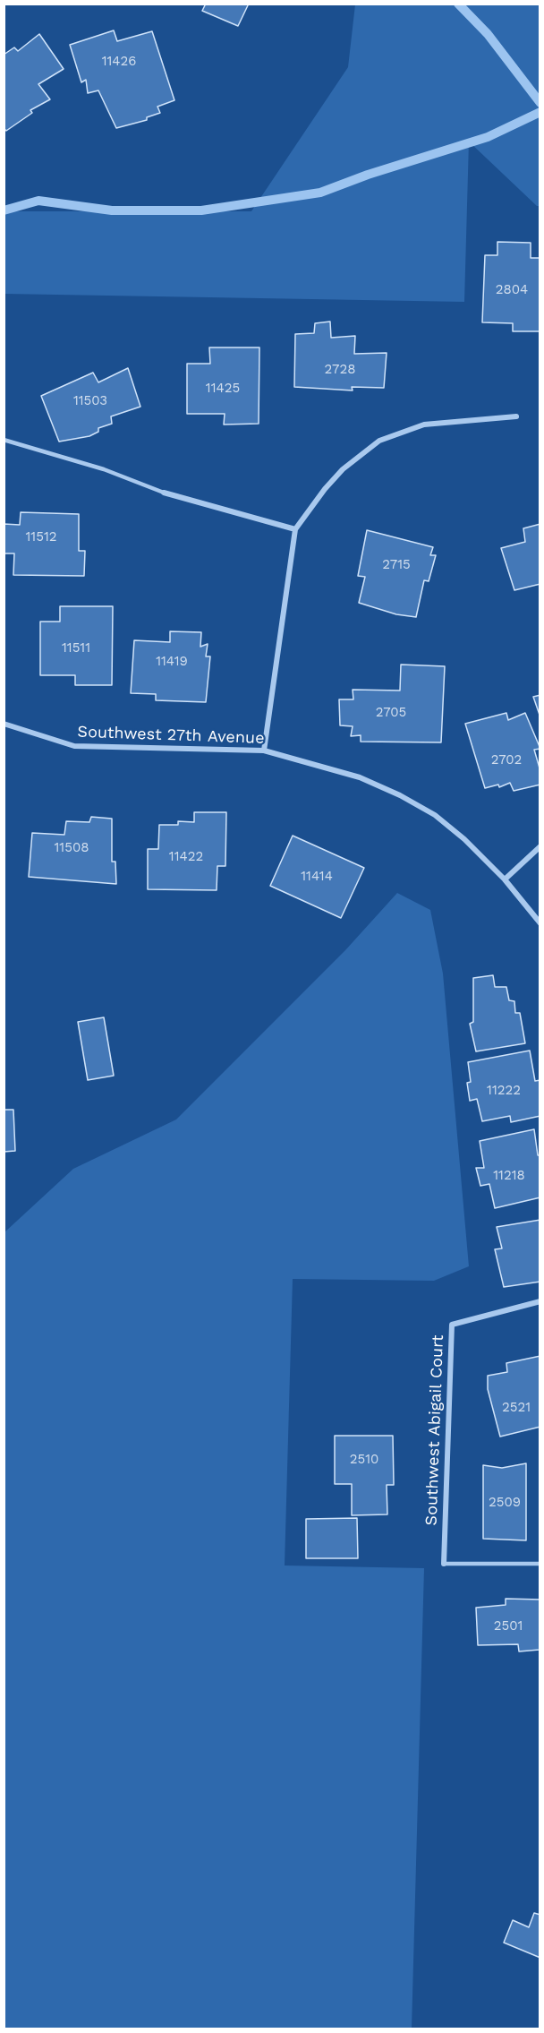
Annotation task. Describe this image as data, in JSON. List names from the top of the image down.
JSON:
{
  "streets": {
    "street": ["Southwest 27th Avenue", "Southwest Abigail Court"]
  },
  "house_numbers": [
    "11426",
    "2804",
    "2728",
    "11425",
    "11503",
    "11512",
    "2715",
    "11511",
    "11419",
    "2705",
    "2702",
    "11508",
    "11422",
    "11414",
    "11222",
    "11218",
    "2521",
    "2510",
    "2509",
    "2501"
  ]
}
